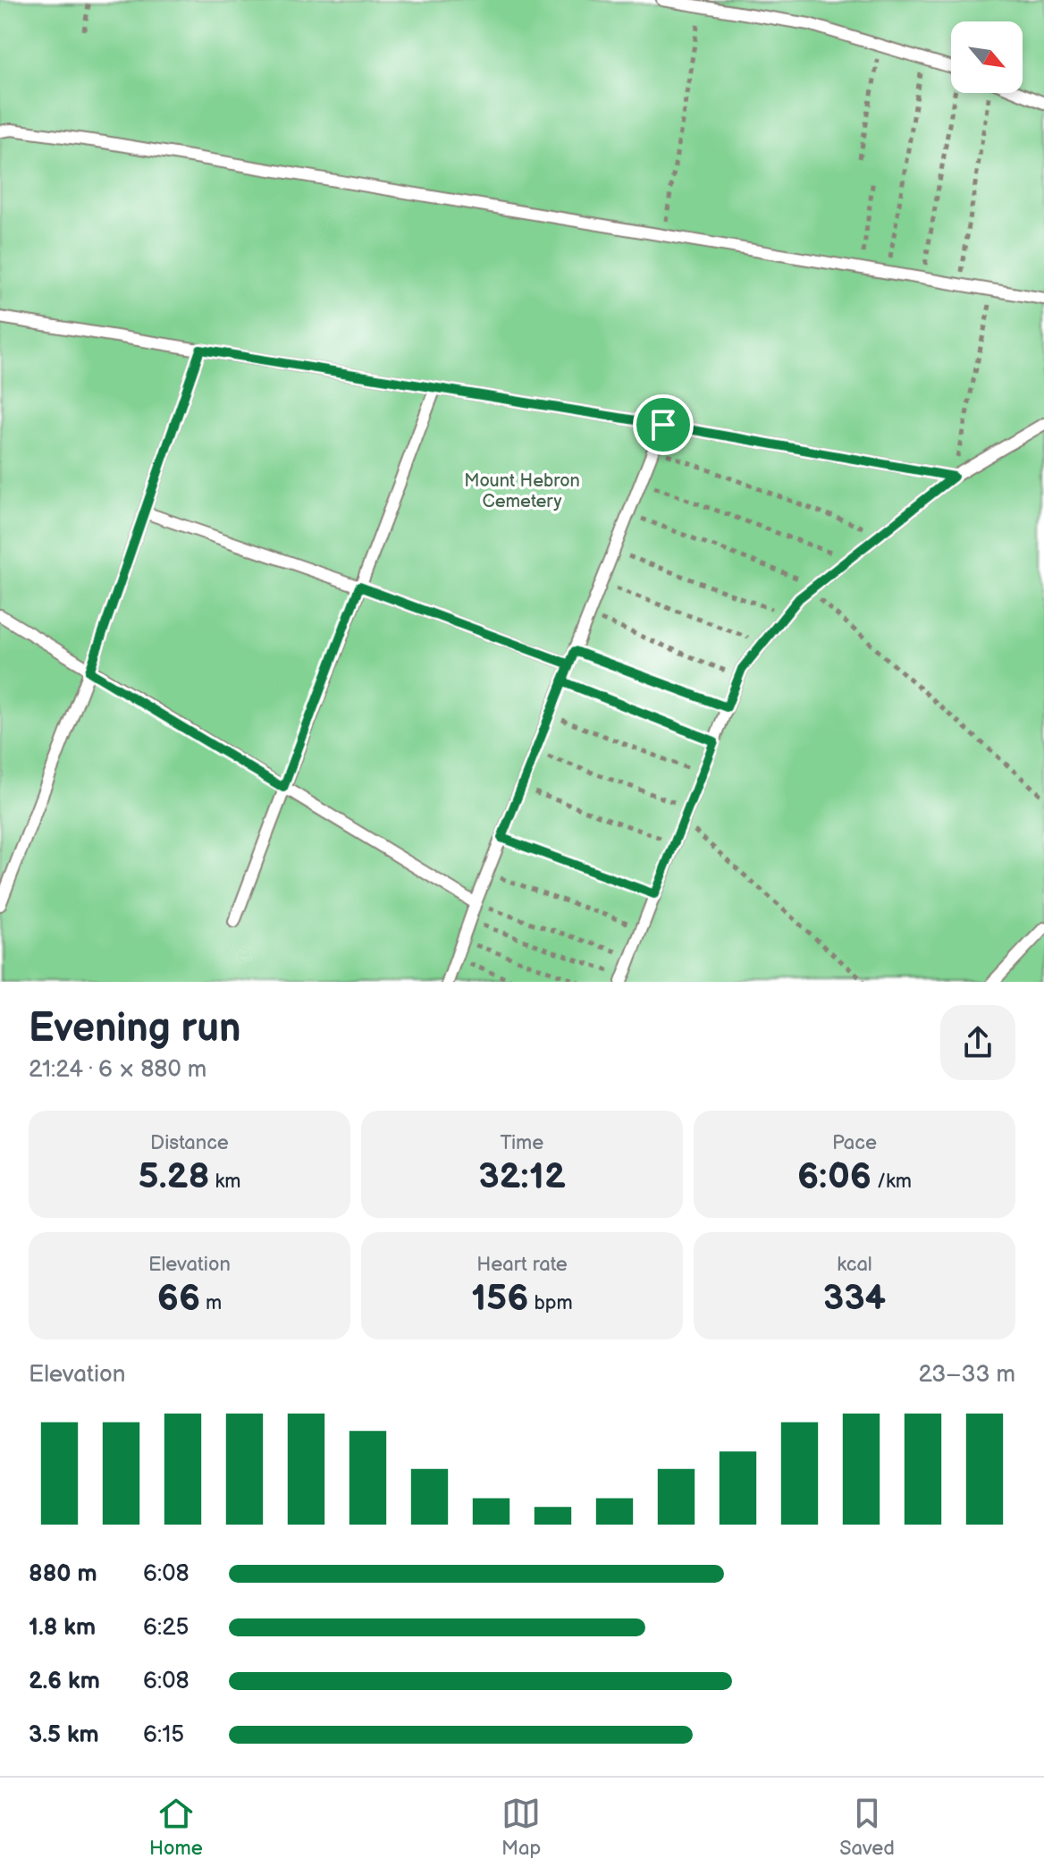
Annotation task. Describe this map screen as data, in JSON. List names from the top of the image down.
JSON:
{
  "parks": ["Mount Hebron Cemetery"],
  "north": "bottom right",
  "page": {
    "heading": ["Evening run", "21:24 · 6 × 880 m"],
    "stats": [
      ["Distance", "5.28 km"],
      ["Time", "32:12"],
      ["Pace", "6:06 /km"],
      ["Elevation", "66 m"],
      ["Heart rate", "156 bpm"],
      ["kcal", "334"]
    ],
    "chart": ["Elevation", "23–33 m"],
    "list": [
      {
        "name": "880 m",
        "note": "6:08"
      },
      {
        "name": "1.8 km",
        "note": "6:25"
      },
      {
        "name": "2.6 km",
        "note": "6:08"
      },
      {
        "name": "3.5 km",
        "note": "6:15"
      }
    ],
    "tabs": ["Home", "Map", "Saved"]
  }
}
